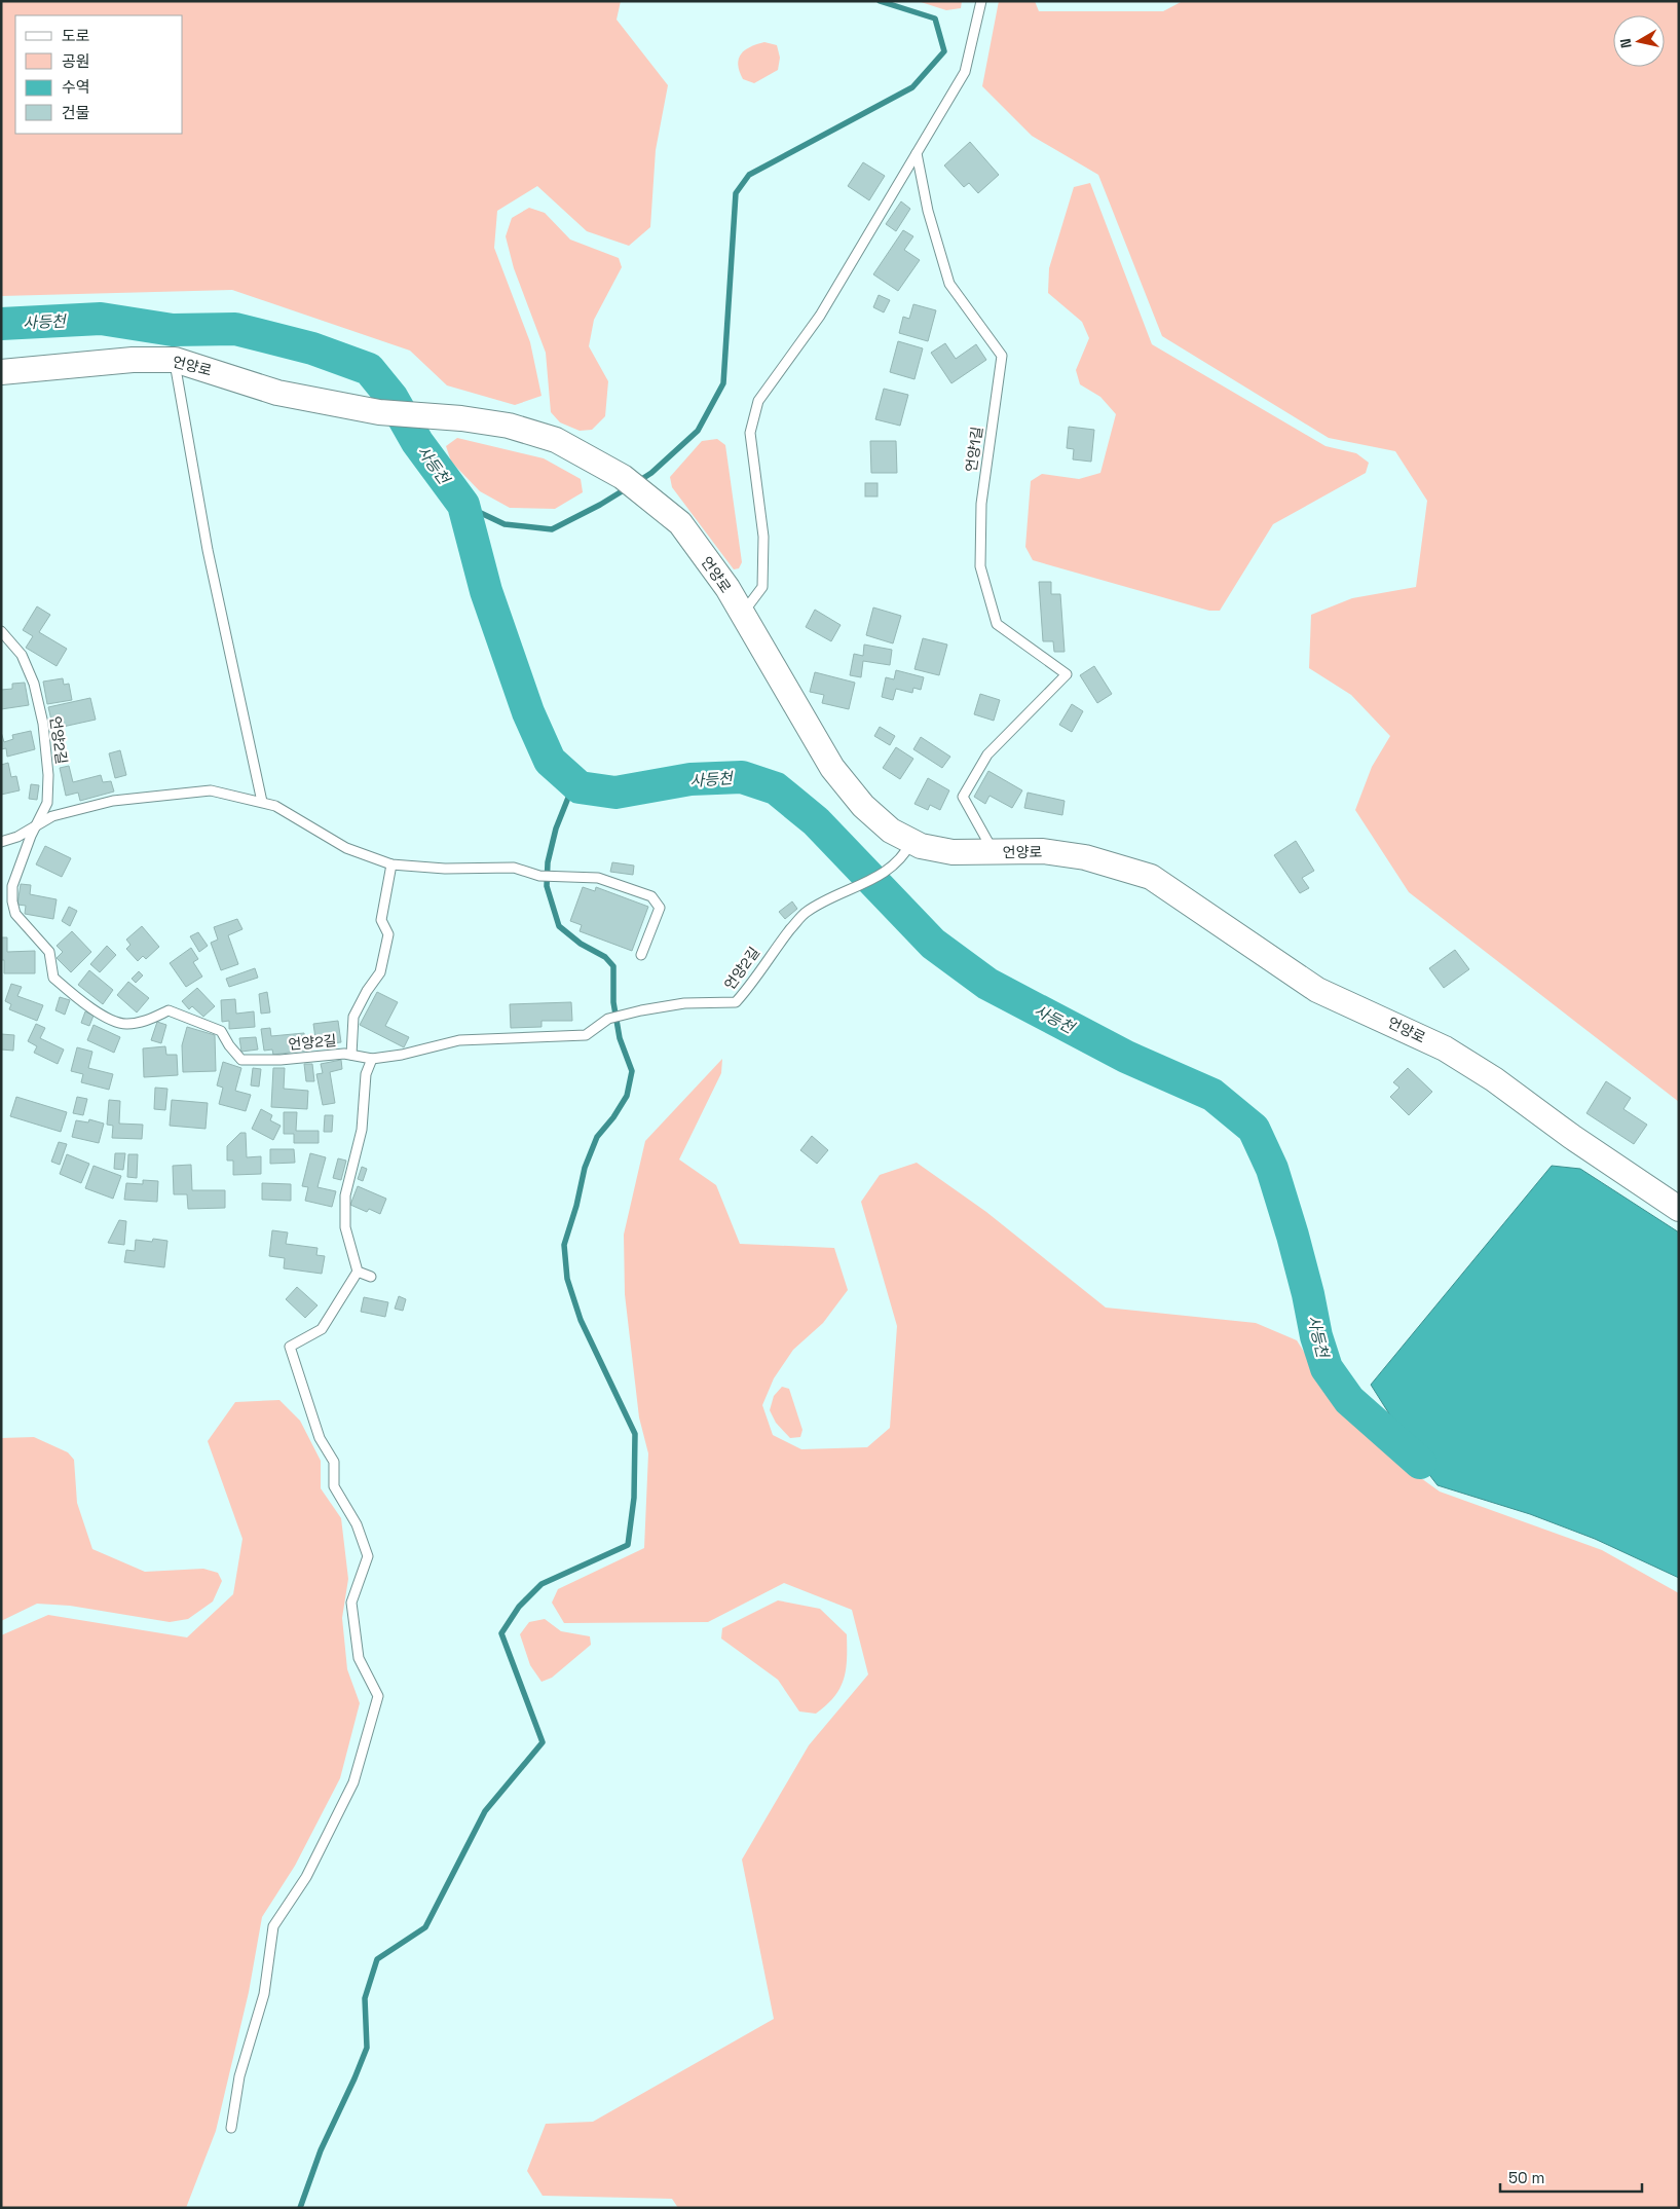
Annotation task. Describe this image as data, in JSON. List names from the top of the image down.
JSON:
{
  "streets": {
    "street": ["언양로"],
    "lane": ["언양1길", "언양2길"]
  },
  "crossings": [
    ["언양로", "언양1길"],
    ["언양로", "언양2길"]
  ],
  "water": ["사등천"],
  "legend": [
    "도로",
    "공원",
    "수역",
    "건물"
  ],
  "scale_bar": "50 m",
  "north": "left"
}
